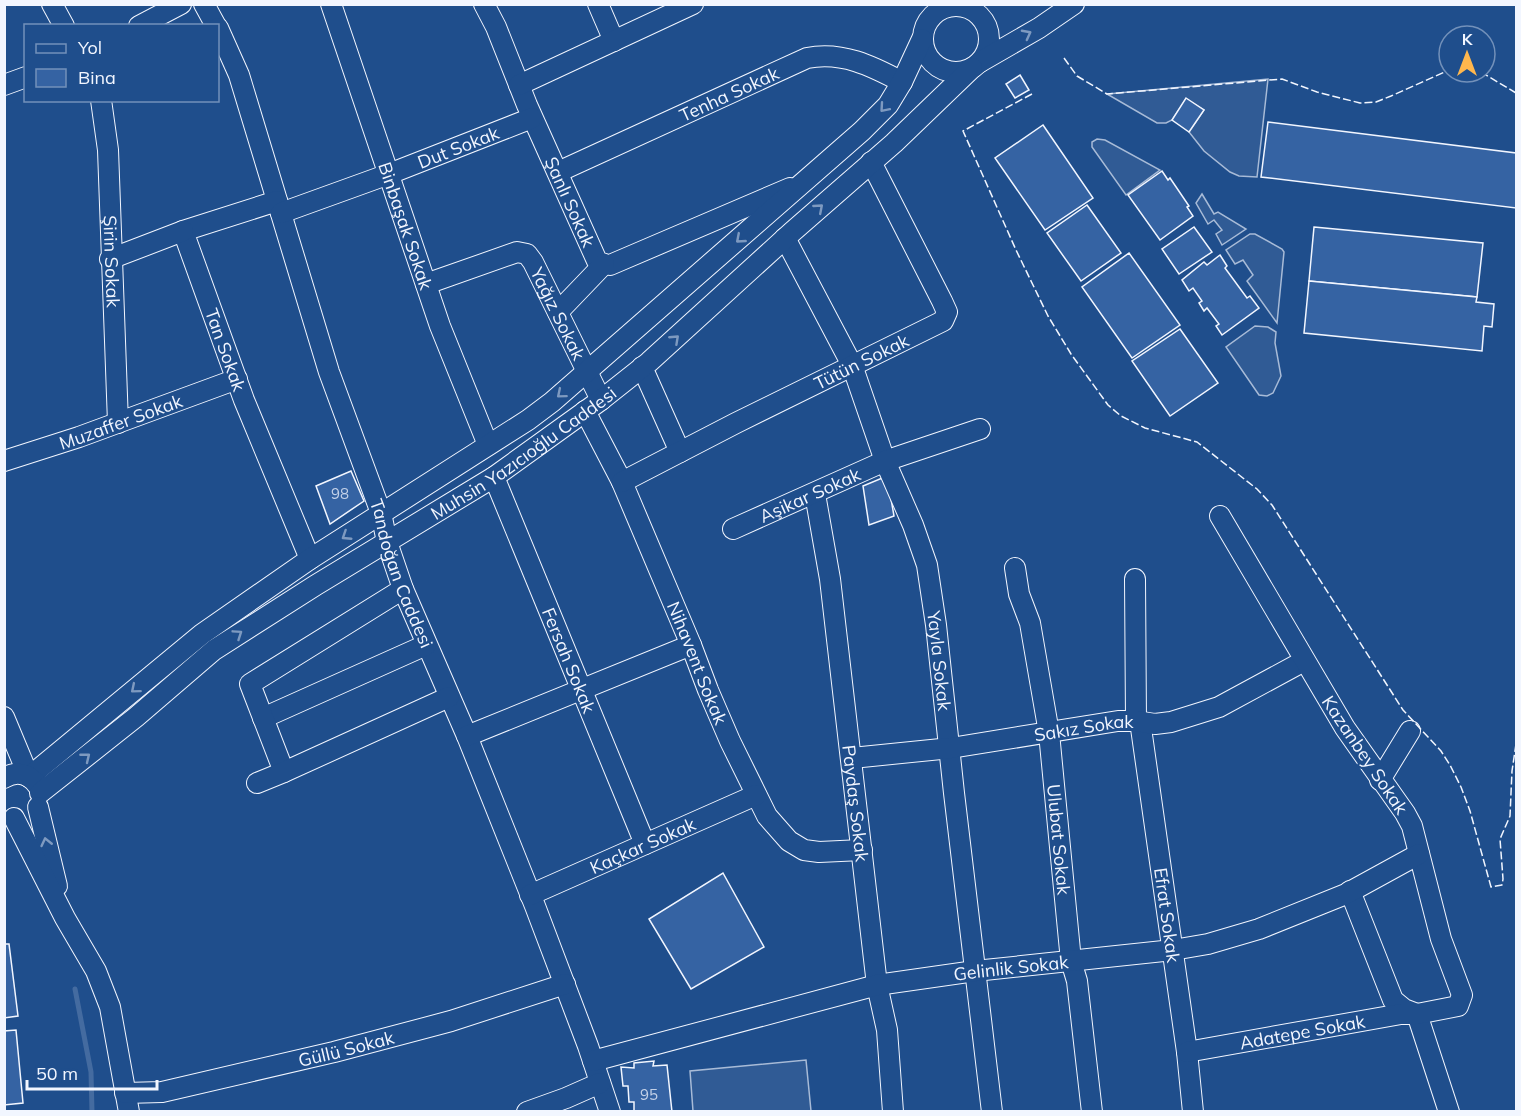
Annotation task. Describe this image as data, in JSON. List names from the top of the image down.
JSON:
{
  "streets": {
    "street": [
      "Tenha Sokak",
      "Dut Sokak",
      "Şanlı Sokak",
      "Binbaşak Sokak",
      "Şirin Sokak",
      "Yağız Sokak",
      "Tan Sokak",
      "Tütün Sokak",
      "Muzaffer Sokak",
      "Muhsin Yazıcıoğlu Caddesi",
      "Aşikar Sokak",
      "Tandoğan Caddesi",
      "Fersah Sokak",
      "Yayla Sokak",
      "Nihavent Sokak",
      "Sakız Sokak",
      "Kazanbey Sokak",
      "Paydaş Sokak",
      "Ulubat Sokak",
      "Kaçkar Sokak",
      "Efrat Sokak",
      "Gelinlik Sokak",
      "Adatepe Sokak",
      "Güllü Sokak"
    ]
  },
  "crossings": [
    ["Tenha Sokak", "Şanlı Sokak"],
    ["Tenha Sokak", "Muhsin Yazıcıoğlu Caddesi"],
    ["Dut Sokak", "Şanlı Sokak"],
    ["Dut Sokak", "Binbaşak Sokak"],
    ["Dut Sokak", "Tandoğan Caddesi"],
    ["Şanlı Sokak", "Muhsin Yazıcıoğlu Caddesi"],
    ["Binbaşak Sokak", "Yağız Sokak"],
    ["Binbaşak Sokak", "Muhsin Yazıcıoğlu Caddesi"],
    ["Şirin Sokak", "Muzaffer Sokak"],
    ["Yağız Sokak", "Muhsin Yazıcıoğlu Caddesi"],
    ["Yağız Sokak", "Nihavent Sokak"],
    ["Tan Sokak", "Muzaffer Sokak"],
    ["Tan Sokak", "Muhsin Yazıcıoğlu Caddesi"],
    ["Tütün Sokak", "Muhsin Yazıcıoğlu Caddesi"],
    ["Tütün Sokak", "Yayla Sokak"],
    ["Tütün Sokak", "Nihavent Sokak"],
    ["Muhsin Yazıcıoğlu Caddesi", "Tandoğan Caddesi"],
    ["Muhsin Yazıcıoğlu Caddesi", "Fersah Sokak"],
    ["Muhsin Yazıcıoğlu Caddesi", "Yayla Sokak"],
    ["Muhsin Yazıcıoğlu Caddesi", "Nihavent Sokak"],
    ["Aşikar Sokak", "Yayla Sokak"],
    ["Aşikar Sokak", "Paydaş Sokak"],
    ["Tandoğan Caddesi", "Kaçkar Sokak"],
    ["Tandoğan Caddesi", "Gelinlik Sokak"],
    ["Tandoğan Caddesi", "Güllü Sokak"],
    ["Fersah Sokak", "Kaçkar Sokak"],
    ["Yayla Sokak", "Sakız Sokak"],
    ["Yayla Sokak", "Gelinlik Sokak"],
    ["Nihavent Sokak", "Paydaş Sokak"],
    ["Nihavent Sokak", "Kaçkar Sokak"],
    ["Sakız Sokak", "Kazanbey Sokak"],
    ["Sakız Sokak", "Paydaş Sokak"],
    ["Sakız Sokak", "Ulubat Sokak"],
    ["Sakız Sokak", "Efrat Sokak"],
    ["Kazanbey Sokak", "Gelinlik Sokak"],
    ["Kazanbey Sokak", "Adatepe Sokak"],
    ["Paydaş Sokak", "Gelinlik Sokak"],
    ["Ulubat Sokak", "Gelinlik Sokak"],
    ["Efrat Sokak", "Gelinlik Sokak"],
    ["Efrat Sokak", "Adatepe Sokak"]
  ],
  "house_numbers": ["98", "95"],
  "legend": ["Yol", "Bina"],
  "scale_bar": "50 m",
  "north": "top"
}
